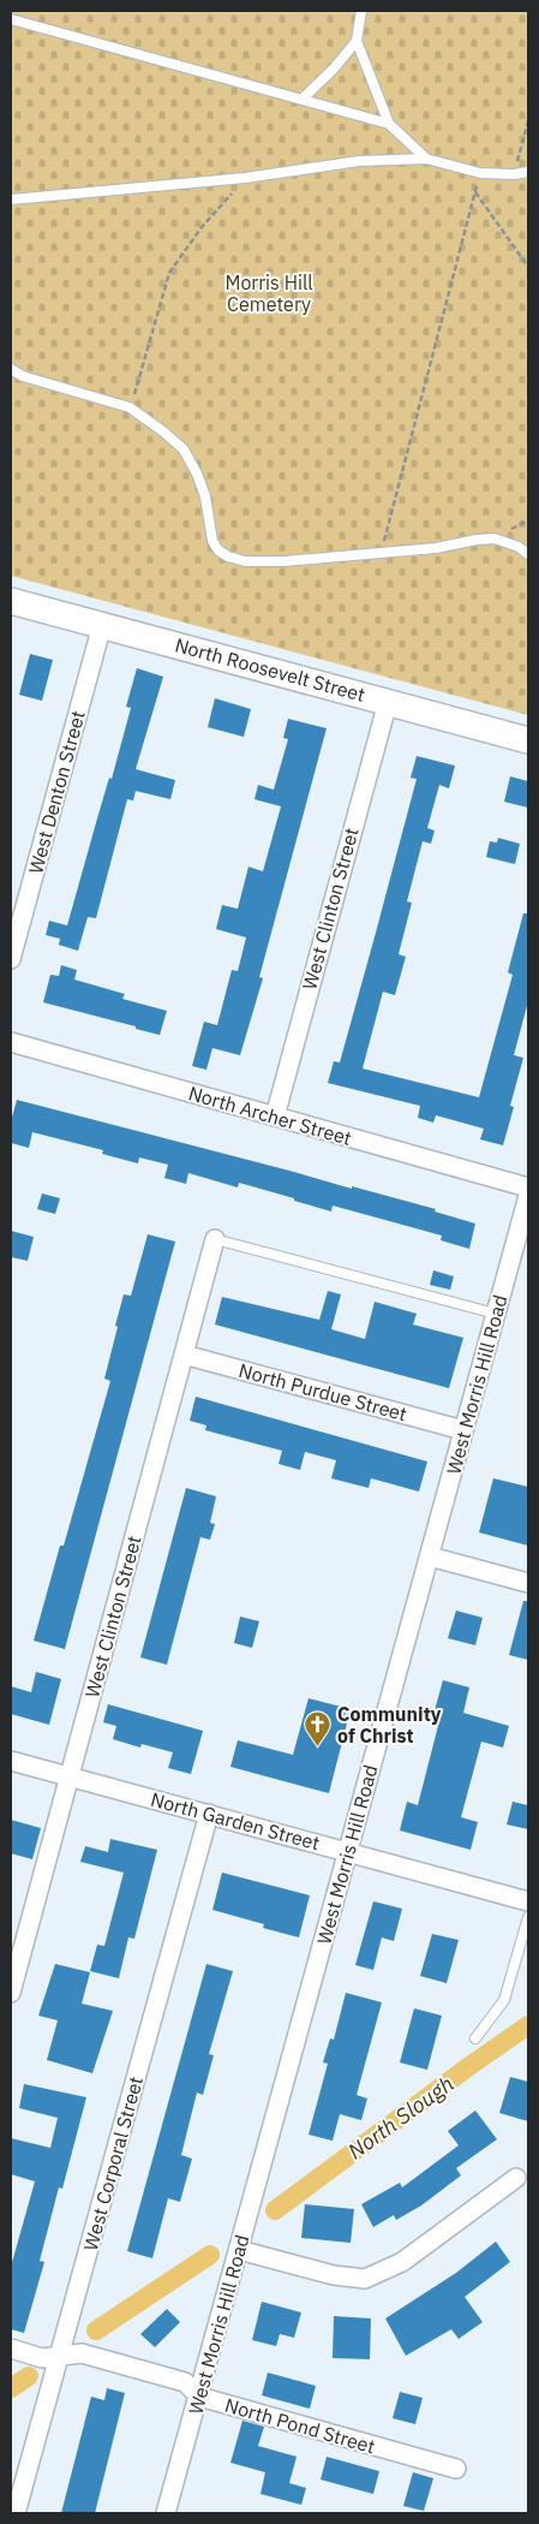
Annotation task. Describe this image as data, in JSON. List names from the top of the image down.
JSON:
{
  "streets": {
    "street": [
      "North Roosevelt Street",
      "West Denton Street",
      "West Clinton Street",
      "North Archer Street",
      "West Morris Hill Road",
      "North Purdue Street",
      "North Garden Street",
      "West Corporal Street",
      "North Pond Street"
    ]
  },
  "crossings": [
    ["North Roosevelt Street", "West Denton Street"],
    ["North Roosevelt Street", "West Clinton Street"],
    ["West Clinton Street", "North Archer Street"],
    ["West Clinton Street", "North Purdue Street"],
    ["West Clinton Street", "North Garden Street"],
    ["West Morris Hill Road", "North Purdue Street"],
    ["West Morris Hill Road", "North Garden Street"],
    ["West Morris Hill Road", "North Pond Street"],
    ["North Garden Street", "West Corporal Street"],
    ["West Corporal Street", "North Pond Street"]
  ],
  "water": ["North Slough"],
  "parks": ["Morris Hill Cemetery"],
  "places": {
    "church": ["Community of Christ"]
  }
}
